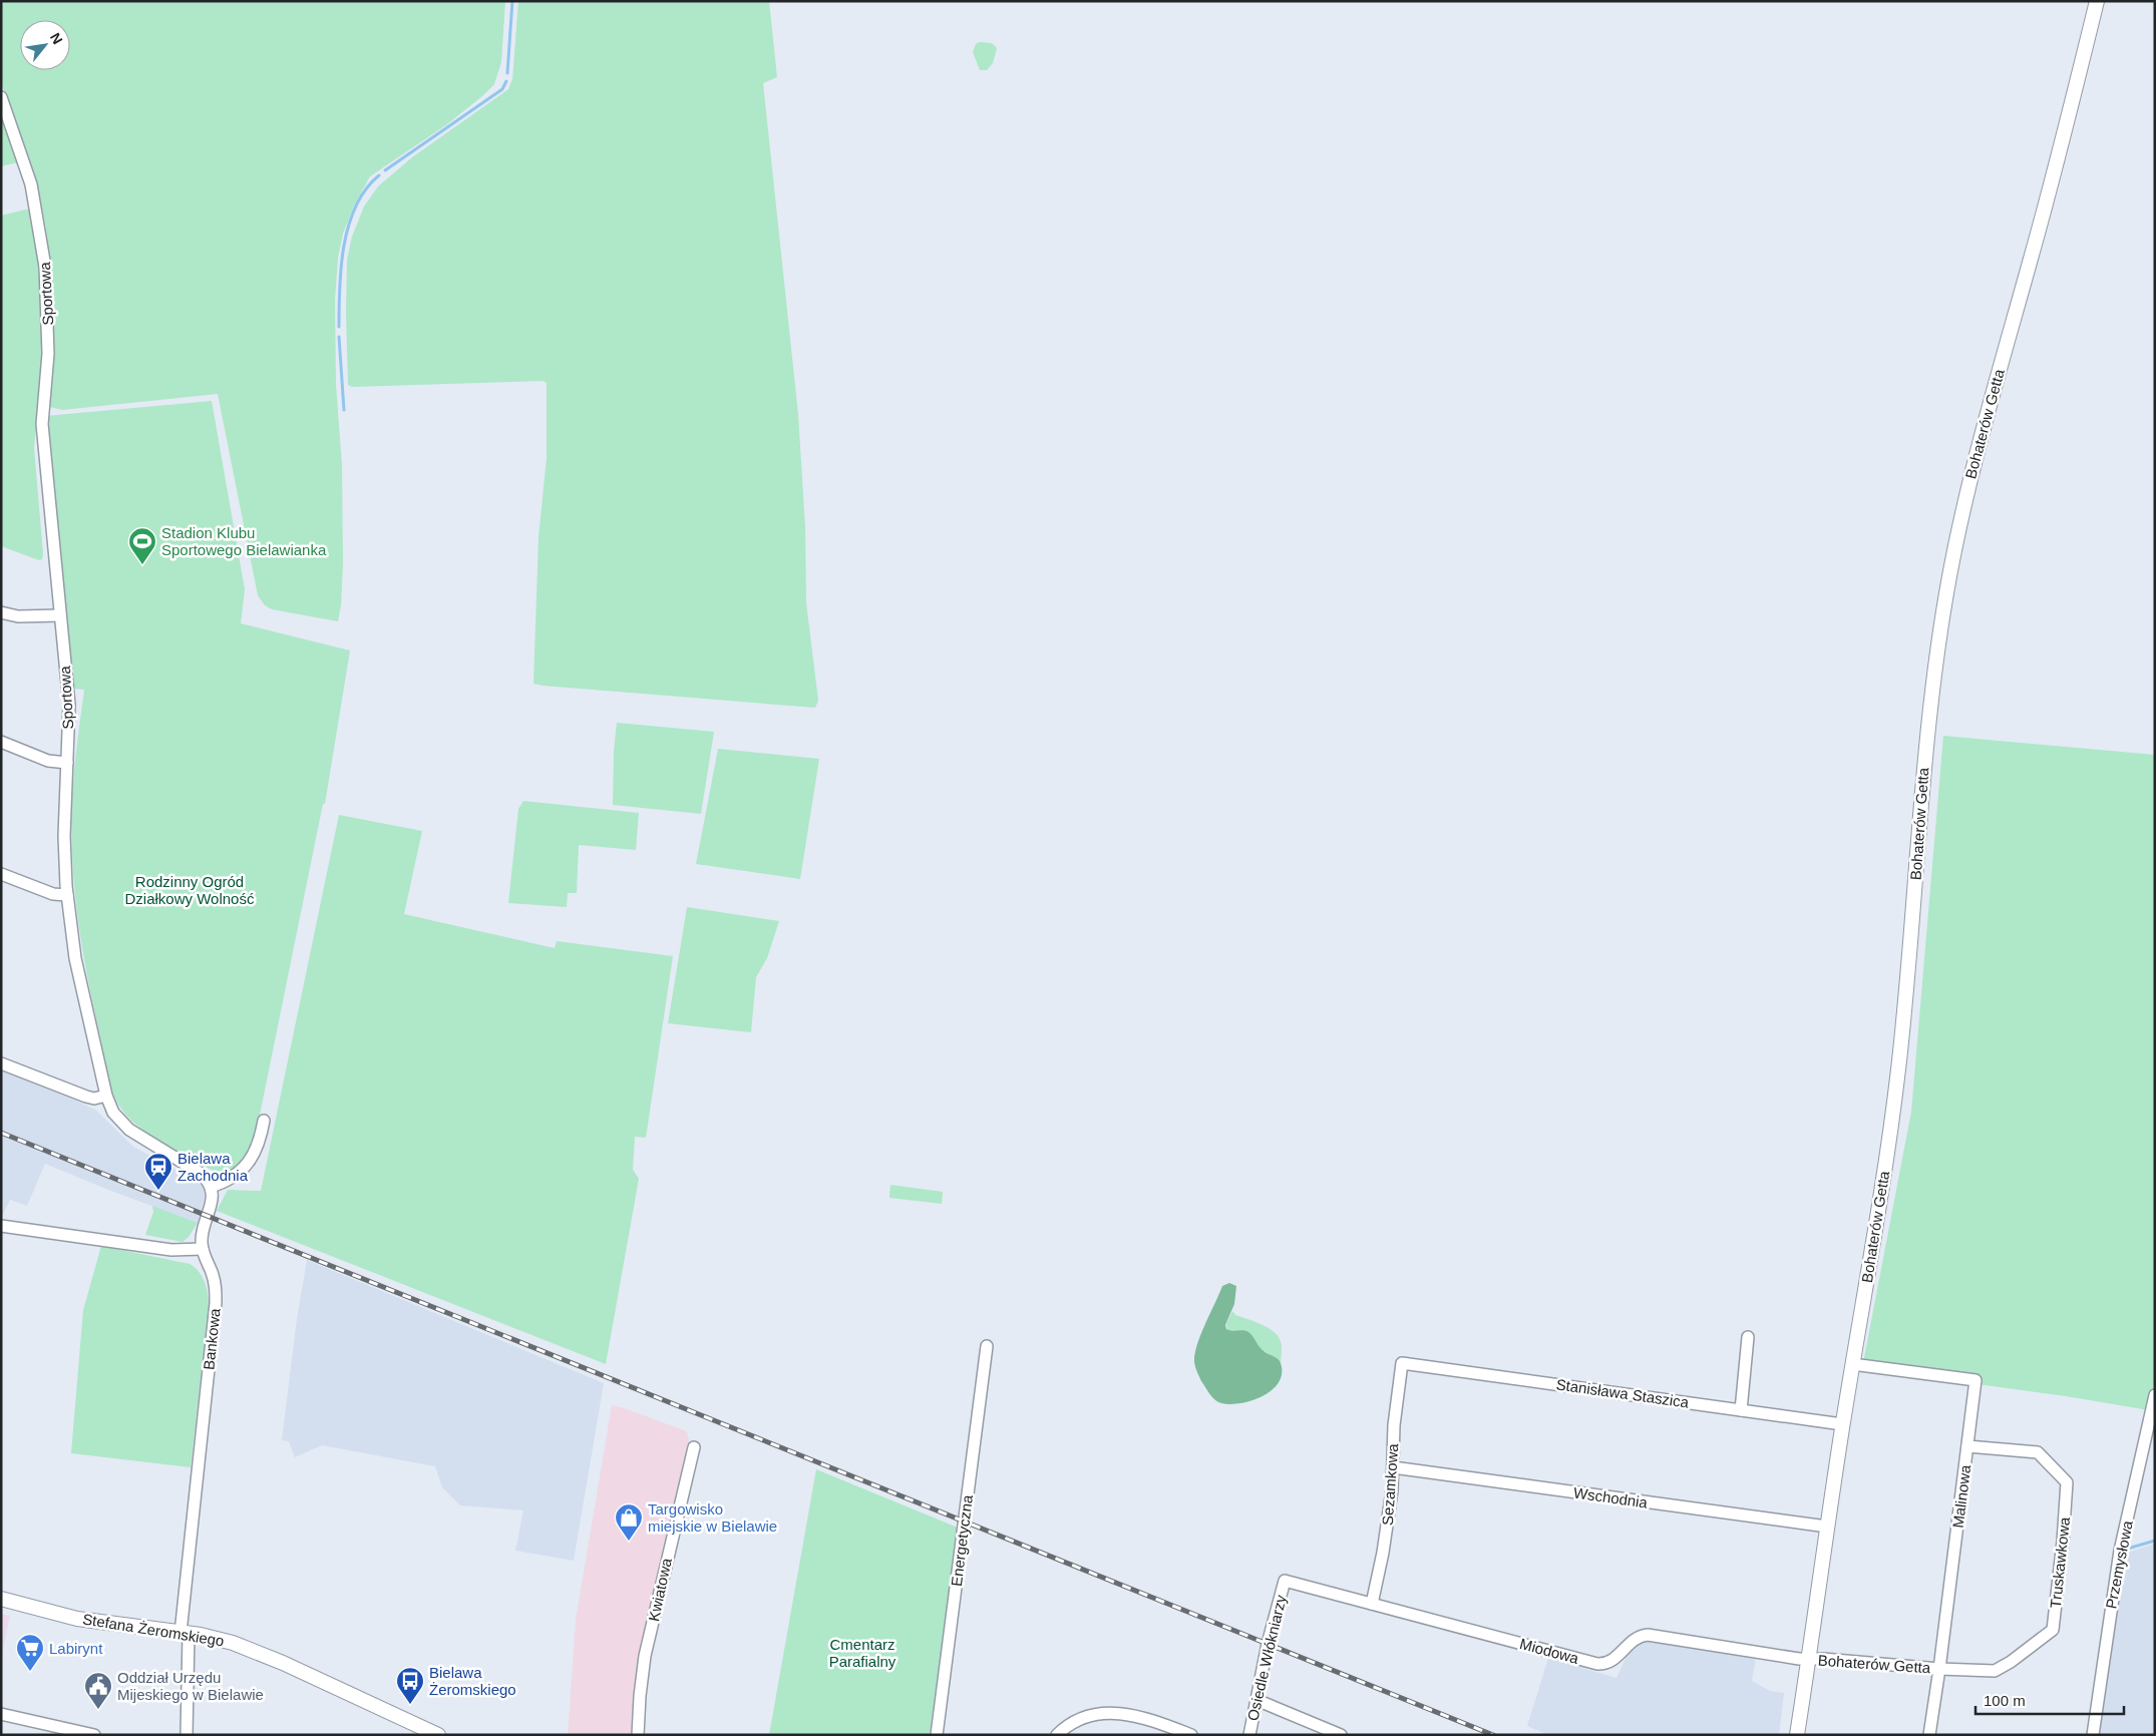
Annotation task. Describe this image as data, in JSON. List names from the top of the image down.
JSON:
{
  "streets": {
    "street": [
      "Sportowa",
      "Bohaterów Getta",
      "Bankowa",
      "Stanisława Staszica",
      "Sezamkowa",
      "Malinowa",
      "Wschodnia",
      "Energetyczna",
      "Truskawkowa",
      "Przemysłowa",
      "Kwiatowa",
      "Stefana Żeromskiego",
      "Miodowa",
      "Osiedle Włókniarzy"
    ]
  },
  "crossings": [
    ["Bohaterów Getta", "Stanisława Staszica"],
    ["Bohaterów Getta", "Malinowa"],
    ["Bohaterów Getta", "Wschodnia"],
    ["Bohaterów Getta", "Truskawkowa"],
    ["Bohaterów Getta", "Miodowa"],
    ["Bankowa", "Stefana Żeromskiego"],
    ["Stanisława Staszica", "Sezamkowa"],
    ["Sezamkowa", "Wschodnia"],
    ["Sezamkowa", "Miodowa"],
    ["Malinowa", "Truskawkowa"],
    ["Miodowa", "Osiedle Włókniarzy"]
  ],
  "parks": ["Rodzinny Ogród Działkowy Wolność", "Cmentarz Parafialny"],
  "places": {
    "sports": ["Stadion Klubu Sportowego Bielawianka"],
    "station": ["Bielawa Zachodnia"],
    "shop": ["Targowisko miejskie w Bielawie"],
    "supermarket": ["Labirynt"],
    "bus stop": ["Bielawa Żeromskiego"],
    "public building": ["Oddział Urzędu Mijeskiego w Bielawie"]
  },
  "scale_bar": "100 m",
  "north": "top right"
}
